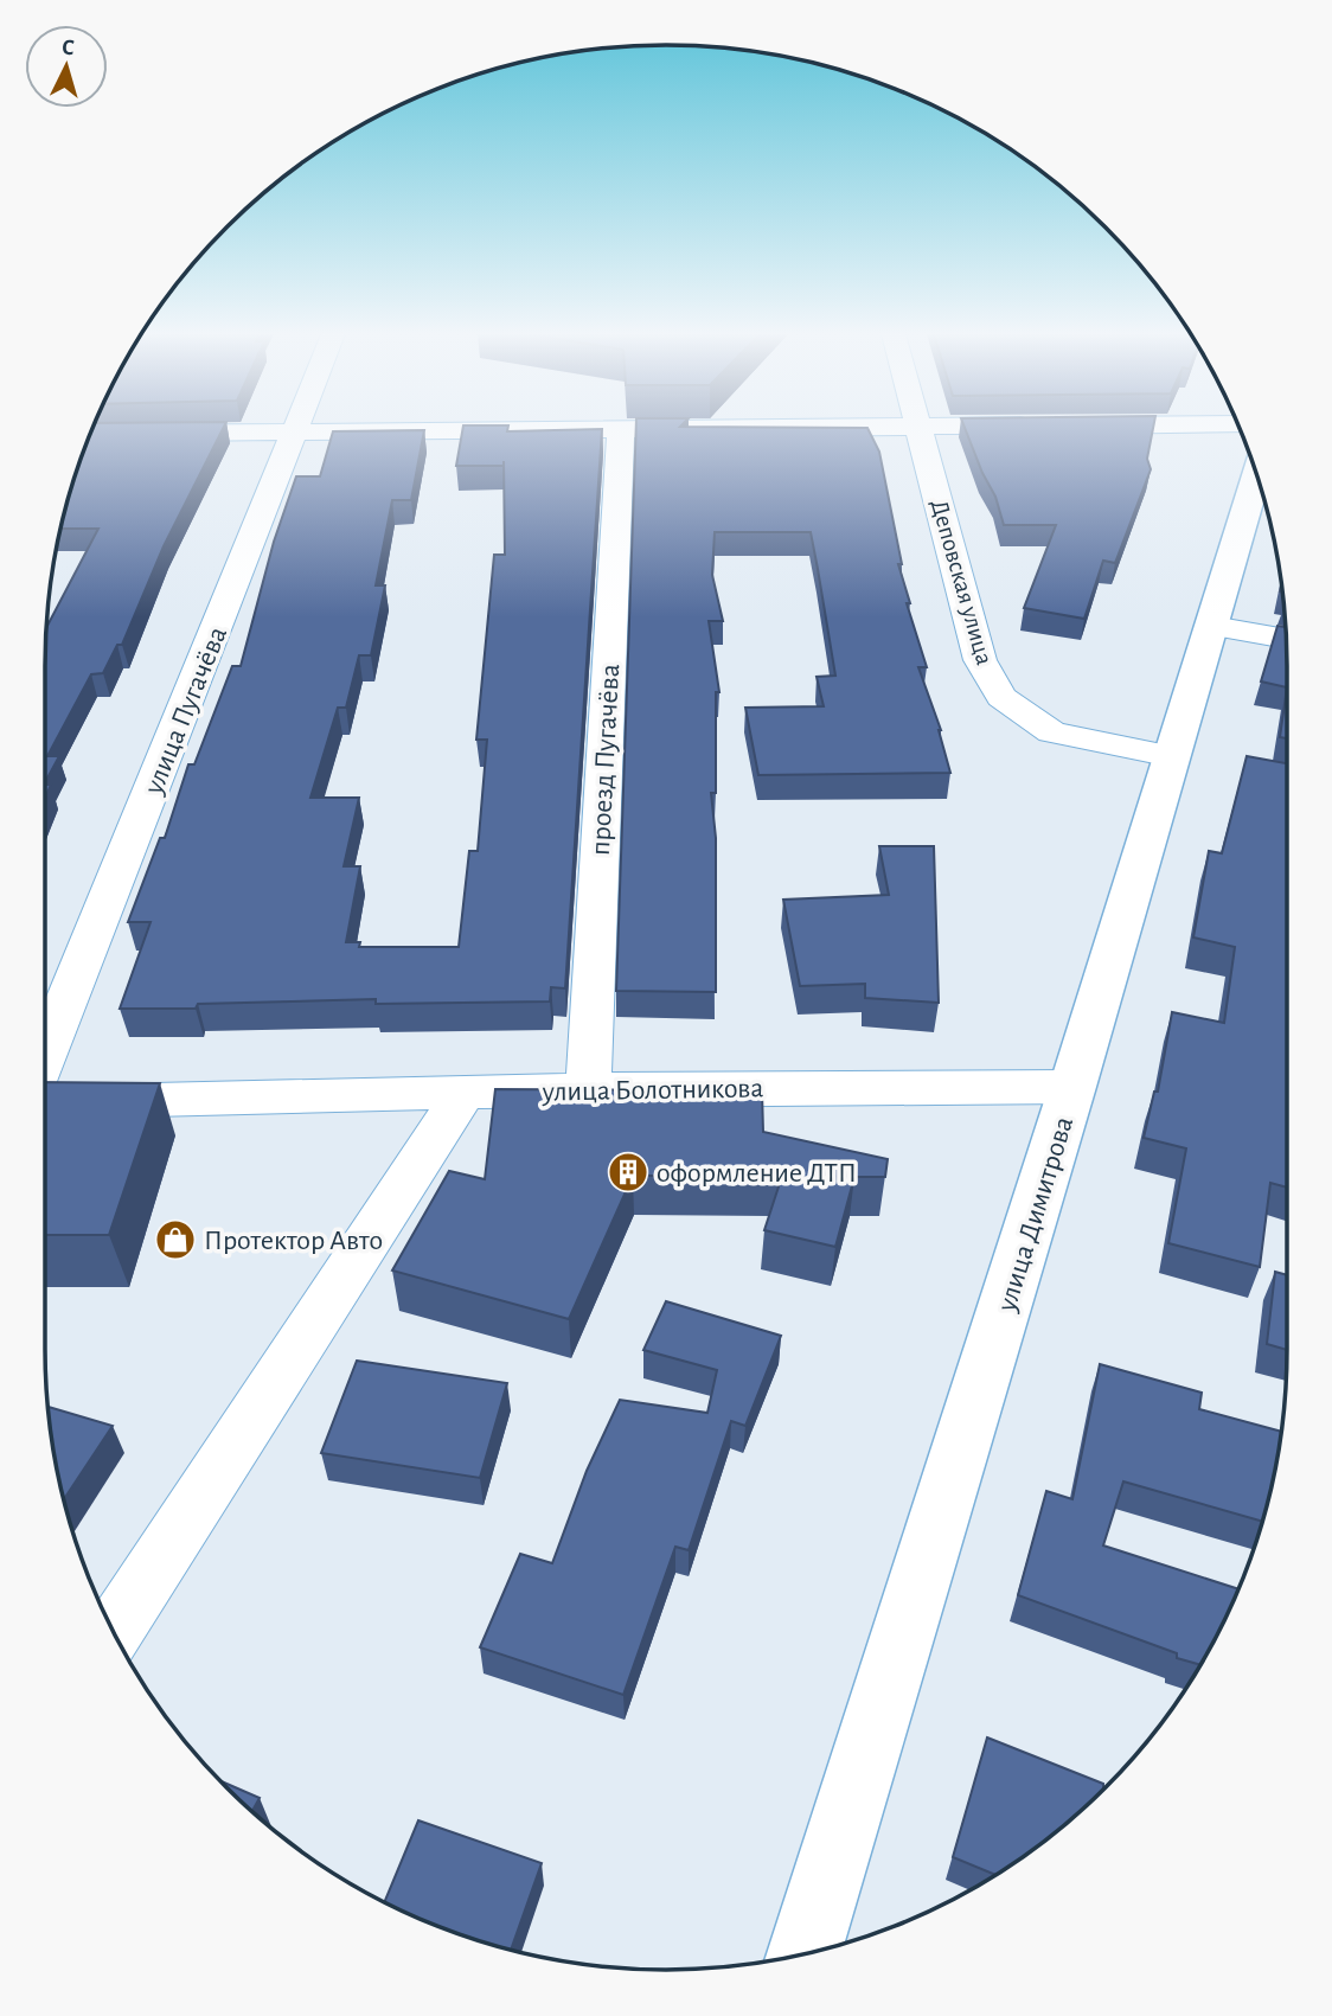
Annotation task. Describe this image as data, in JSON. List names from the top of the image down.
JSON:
{
  "streets": {
    "street": [
      "Деповская улица",
      "улица Пугачёва",
      "проезд Пугачёва",
      "улица Болотникова",
      "улица Димитрова"
    ]
  },
  "crossings": [
    ["Деповская улица", "улица Димитрова"],
    ["проезд Пугачёва", "улица Болотникова"],
    ["улица Болотникова", "улица Димитрова"]
  ],
  "places": {
    "building": ["оформление ДТП"],
    "shop": ["Протектор Авто"]
  },
  "north": "top"
}
